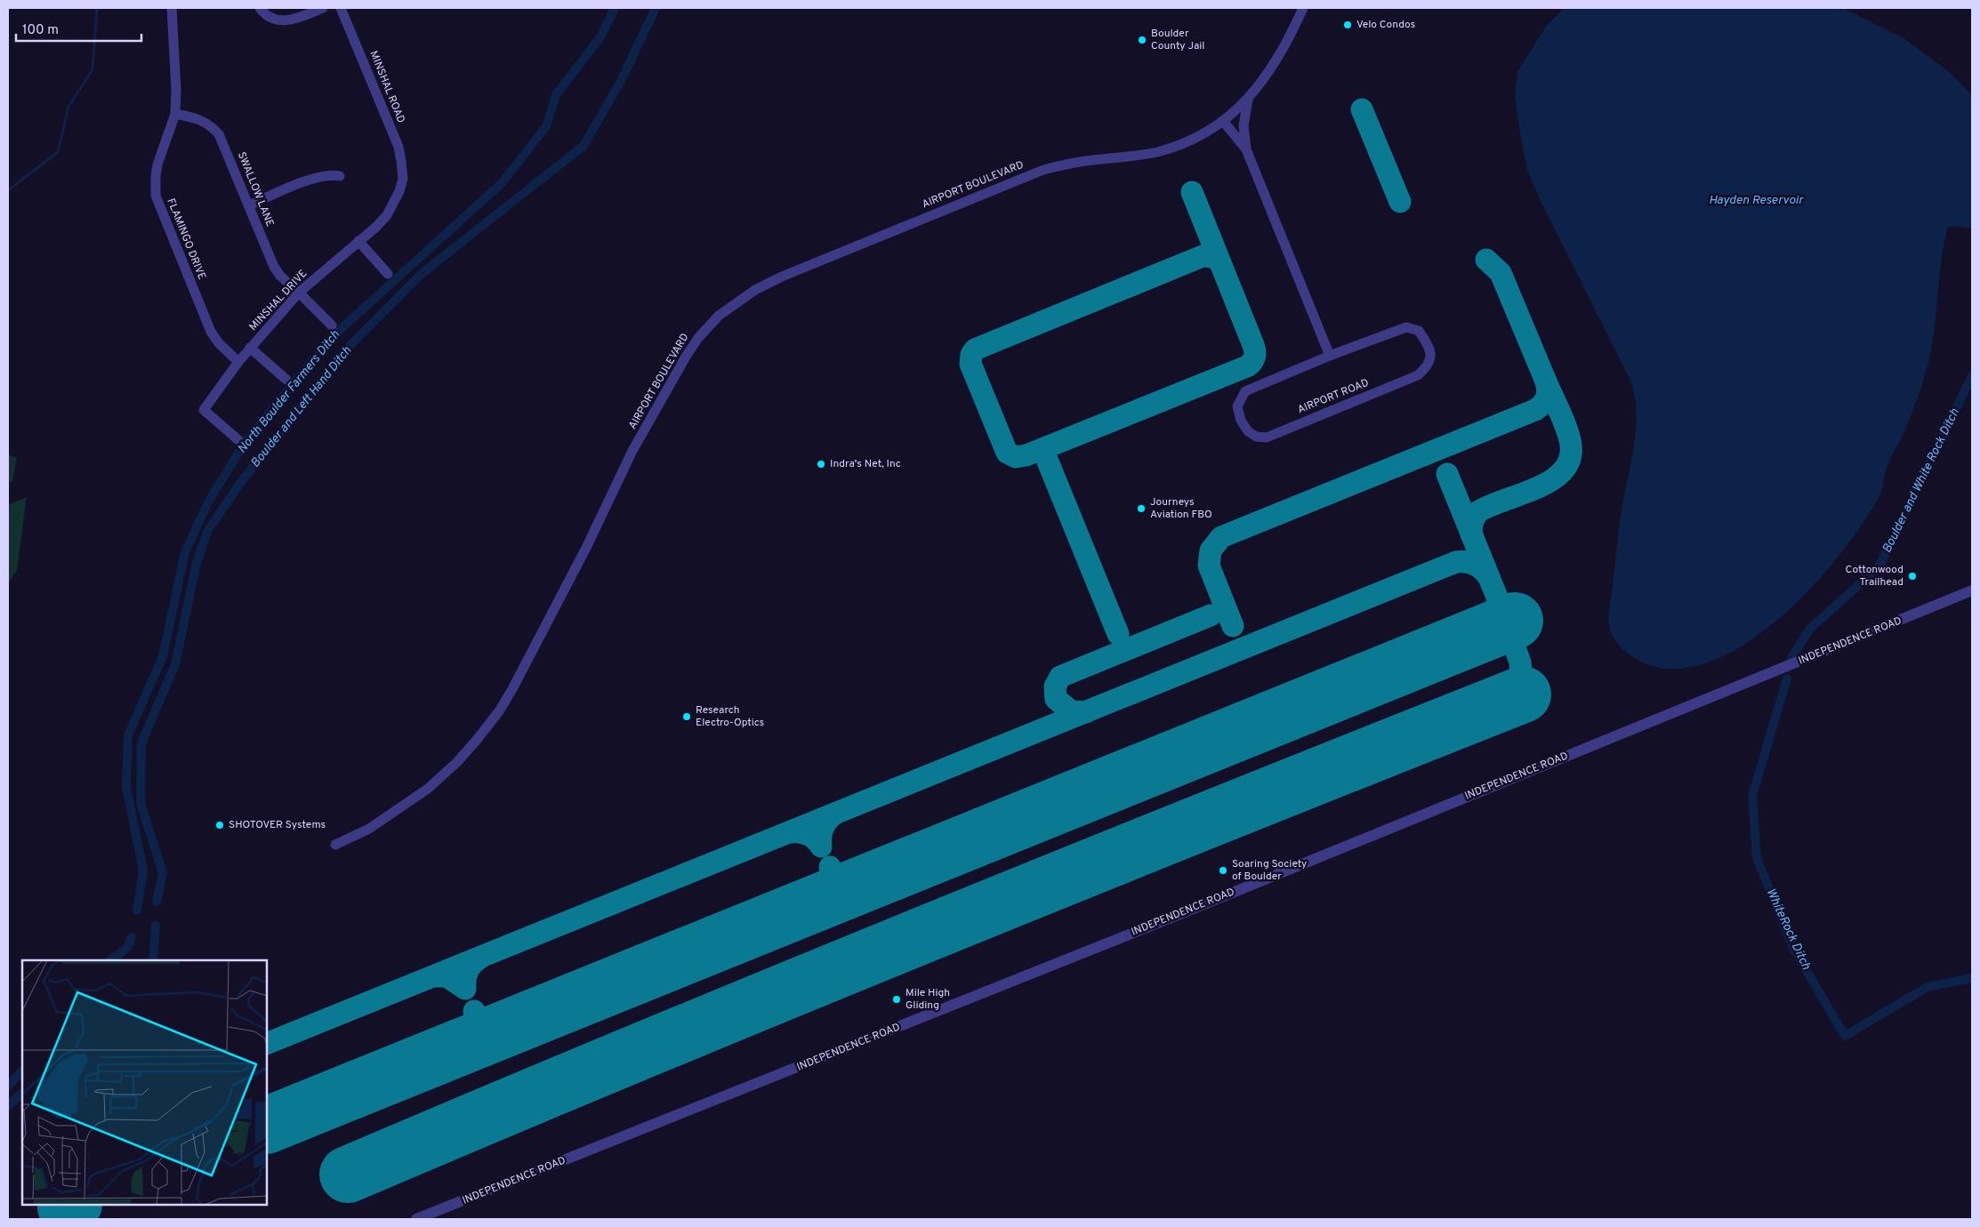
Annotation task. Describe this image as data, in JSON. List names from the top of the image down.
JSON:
{
  "streets": {
    "street": [
      "MINSHAL ROAD",
      "AIRPORT BOULEVARD",
      "SWALLOW LANE",
      "FLAMINGO DRIVE",
      "MINSHAL DRIVE",
      "AIRPORT ROAD",
      "INDEPENDENCE ROAD"
    ]
  },
  "crossings": [
    ["MINSHAL ROAD", "MINSHAL DRIVE"],
    ["SWALLOW LANE", "FLAMINGO DRIVE"],
    ["SWALLOW LANE", "MINSHAL DRIVE"],
    ["FLAMINGO DRIVE", "MINSHAL DRIVE"]
  ],
  "water": [
    "Hayden Reservoir",
    "North Boulder Farmers Ditch",
    "Boulder and Left Hand Ditch",
    "Boulder and White Rock Ditch",
    "WhiteRock Ditch"
  ],
  "places": [
    "Velo Condos",
    "Boulder County Jail",
    "Indra's Net, Inc",
    "Journeys Aviation FBO",
    "Cottonwood Trailhead",
    "Research Electro-Optics",
    "SHOTOVER Systems",
    "Soaring Society of Boulder",
    "Mile High Gliding"
  ],
  "scale_bar": "100 m"
}
